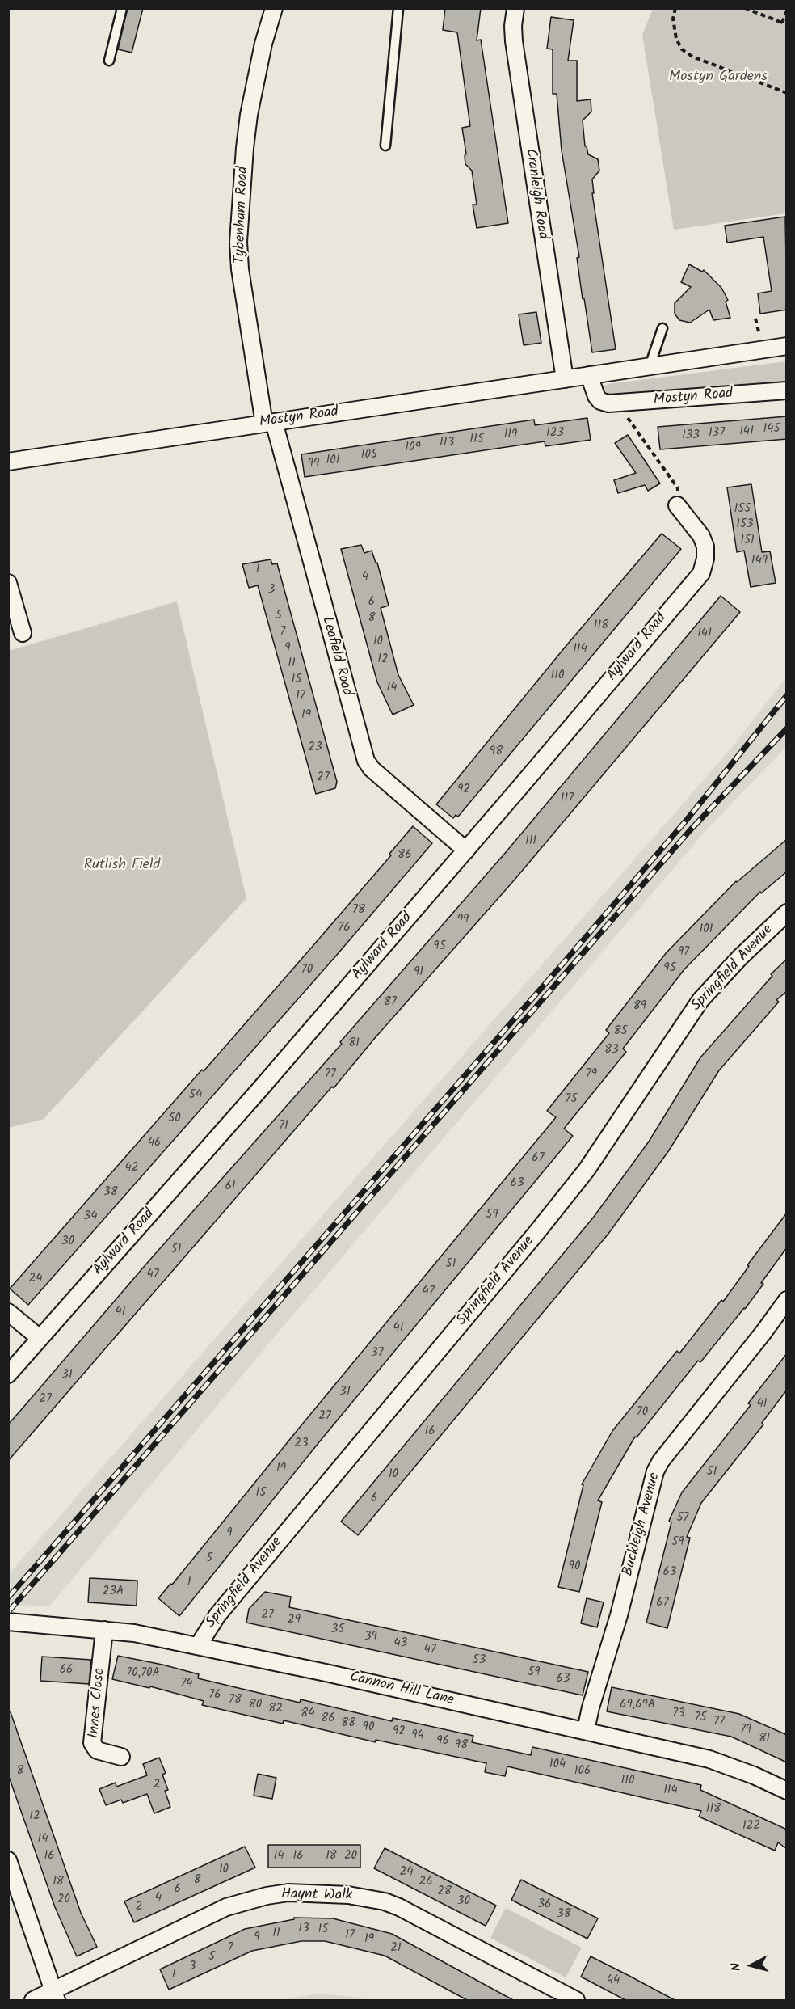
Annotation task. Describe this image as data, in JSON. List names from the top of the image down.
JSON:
{
  "streets": {
    "street": [
      "Cranleigh Road",
      "Tybenham Road",
      "Mostyn Road",
      "Aylward Road",
      "Leafield Road",
      "Springfield Avenue",
      "Buckleigh Avenue",
      "Cannon Hill Lane",
      "Innes Close",
      "Haynt Walk"
    ]
  },
  "crossings": [
    ["Cranleigh Road", "Mostyn Road"],
    ["Tybenham Road", "Mostyn Road"],
    ["Tybenham Road", "Leafield Road"],
    ["Mostyn Road", "Leafield Road"],
    ["Aylward Road", "Leafield Road"],
    ["Springfield Avenue", "Cannon Hill Lane"],
    ["Buckleigh Avenue", "Cannon Hill Lane"],
    ["Cannon Hill Lane", "Innes Close"]
  ],
  "parks": ["Mostyn Gardens", "Rutlish Field"],
  "house_numbers": [
    "145",
    "141",
    "123",
    "137",
    "119",
    "133",
    "115",
    "113",
    "109",
    "105",
    "101",
    "99",
    "155",
    "153",
    "151",
    "149",
    "1",
    "4",
    "3",
    "6",
    "5",
    "8",
    "118",
    "7",
    "141",
    "10",
    "9",
    "114",
    "12",
    "11",
    "110",
    "15",
    "14",
    "17",
    "19",
    "23",
    "98",
    "27",
    "92",
    "117",
    "111",
    "86",
    "78",
    "99",
    "76",
    "101",
    "95",
    "97",
    "95",
    "70",
    "91",
    "87",
    "89",
    "85",
    "81",
    "83",
    "77",
    "79",
    "54",
    "75",
    "50",
    "71",
    "46",
    "67",
    "42",
    "63",
    "61",
    "38",
    "59",
    "34",
    "30",
    "51",
    "51",
    "47",
    "24",
    "47",
    "41",
    "41",
    "37",
    "31",
    "31",
    "27",
    "41",
    "70",
    "27",
    "16",
    "23",
    "19",
    "51",
    "10",
    "15",
    "6",
    "57",
    "9",
    "59",
    "5",
    "90",
    "63",
    "1",
    "23A",
    "67",
    "27",
    "29",
    "35",
    "39",
    "43",
    "47",
    "53",
    "66",
    "59",
    "70,70A",
    "63",
    "74",
    "76",
    "78",
    "80",
    "69,69A",
    "82",
    "84",
    "73",
    "75",
    "86",
    "77",
    "88",
    "90",
    "79",
    "92",
    "94",
    "81",
    "96",
    "98",
    "104",
    "8",
    "106",
    "110",
    "2",
    "114",
    "118",
    "12",
    "122",
    "14",
    "16",
    "14",
    "16",
    "18",
    "20",
    "10",
    "24",
    "8",
    "18",
    "26",
    "6",
    "28",
    "4",
    "20",
    "30",
    "36",
    "2",
    "38",
    "13",
    "15",
    "11",
    "17",
    "9",
    "19",
    "7",
    "21",
    "5",
    "3",
    "1",
    "44"
  ],
  "north": "left"
}
